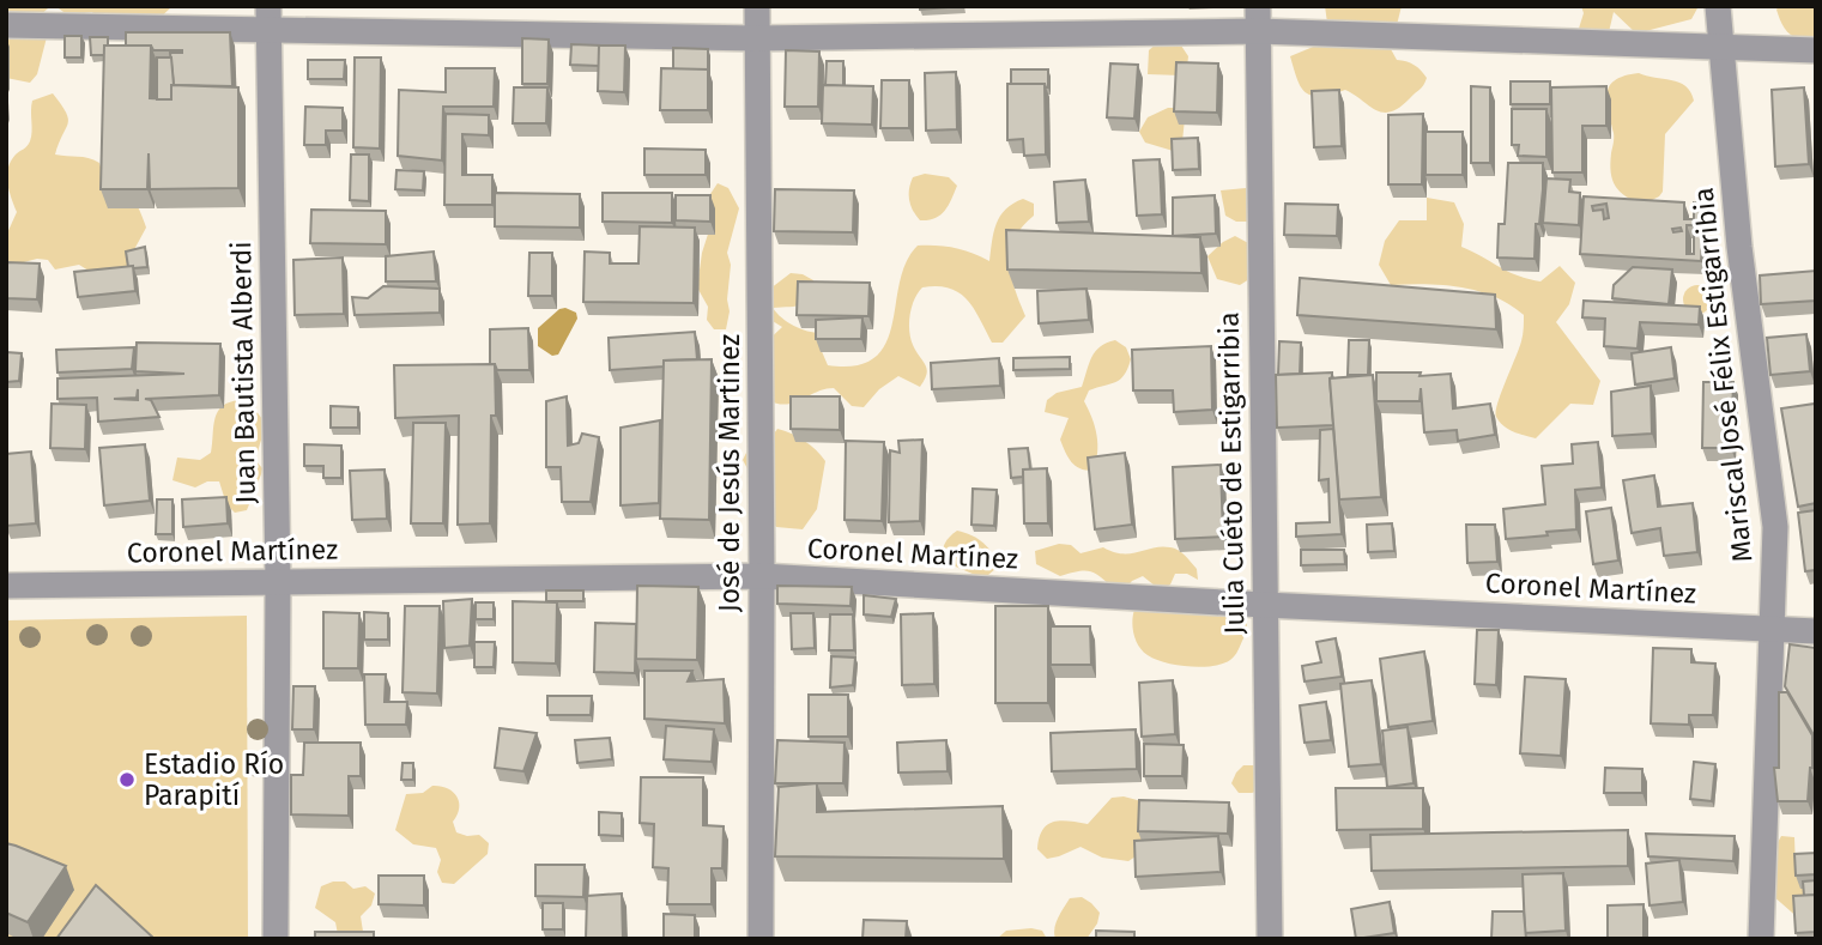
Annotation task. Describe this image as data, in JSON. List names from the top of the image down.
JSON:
{
  "streets": {
    "street": [
      "Juan Bautista Alberdi",
      "Mariscal José Félix Estigarribia",
      "José de Jesús Martinez",
      "Julia Cuéto de Estigarribia",
      "Coronel Martínez"
    ]
  },
  "crossings": [
    ["Juan Bautista Alberdi", "Coronel Martínez"],
    ["Mariscal José Félix Estigarribia", "Coronel Martínez"],
    ["José de Jesús Martinez", "Coronel Martínez"],
    ["Julia Cuéto de Estigarribia", "Coronel Martínez"]
  ],
  "places": ["Estadio Río Parapití"]
}
